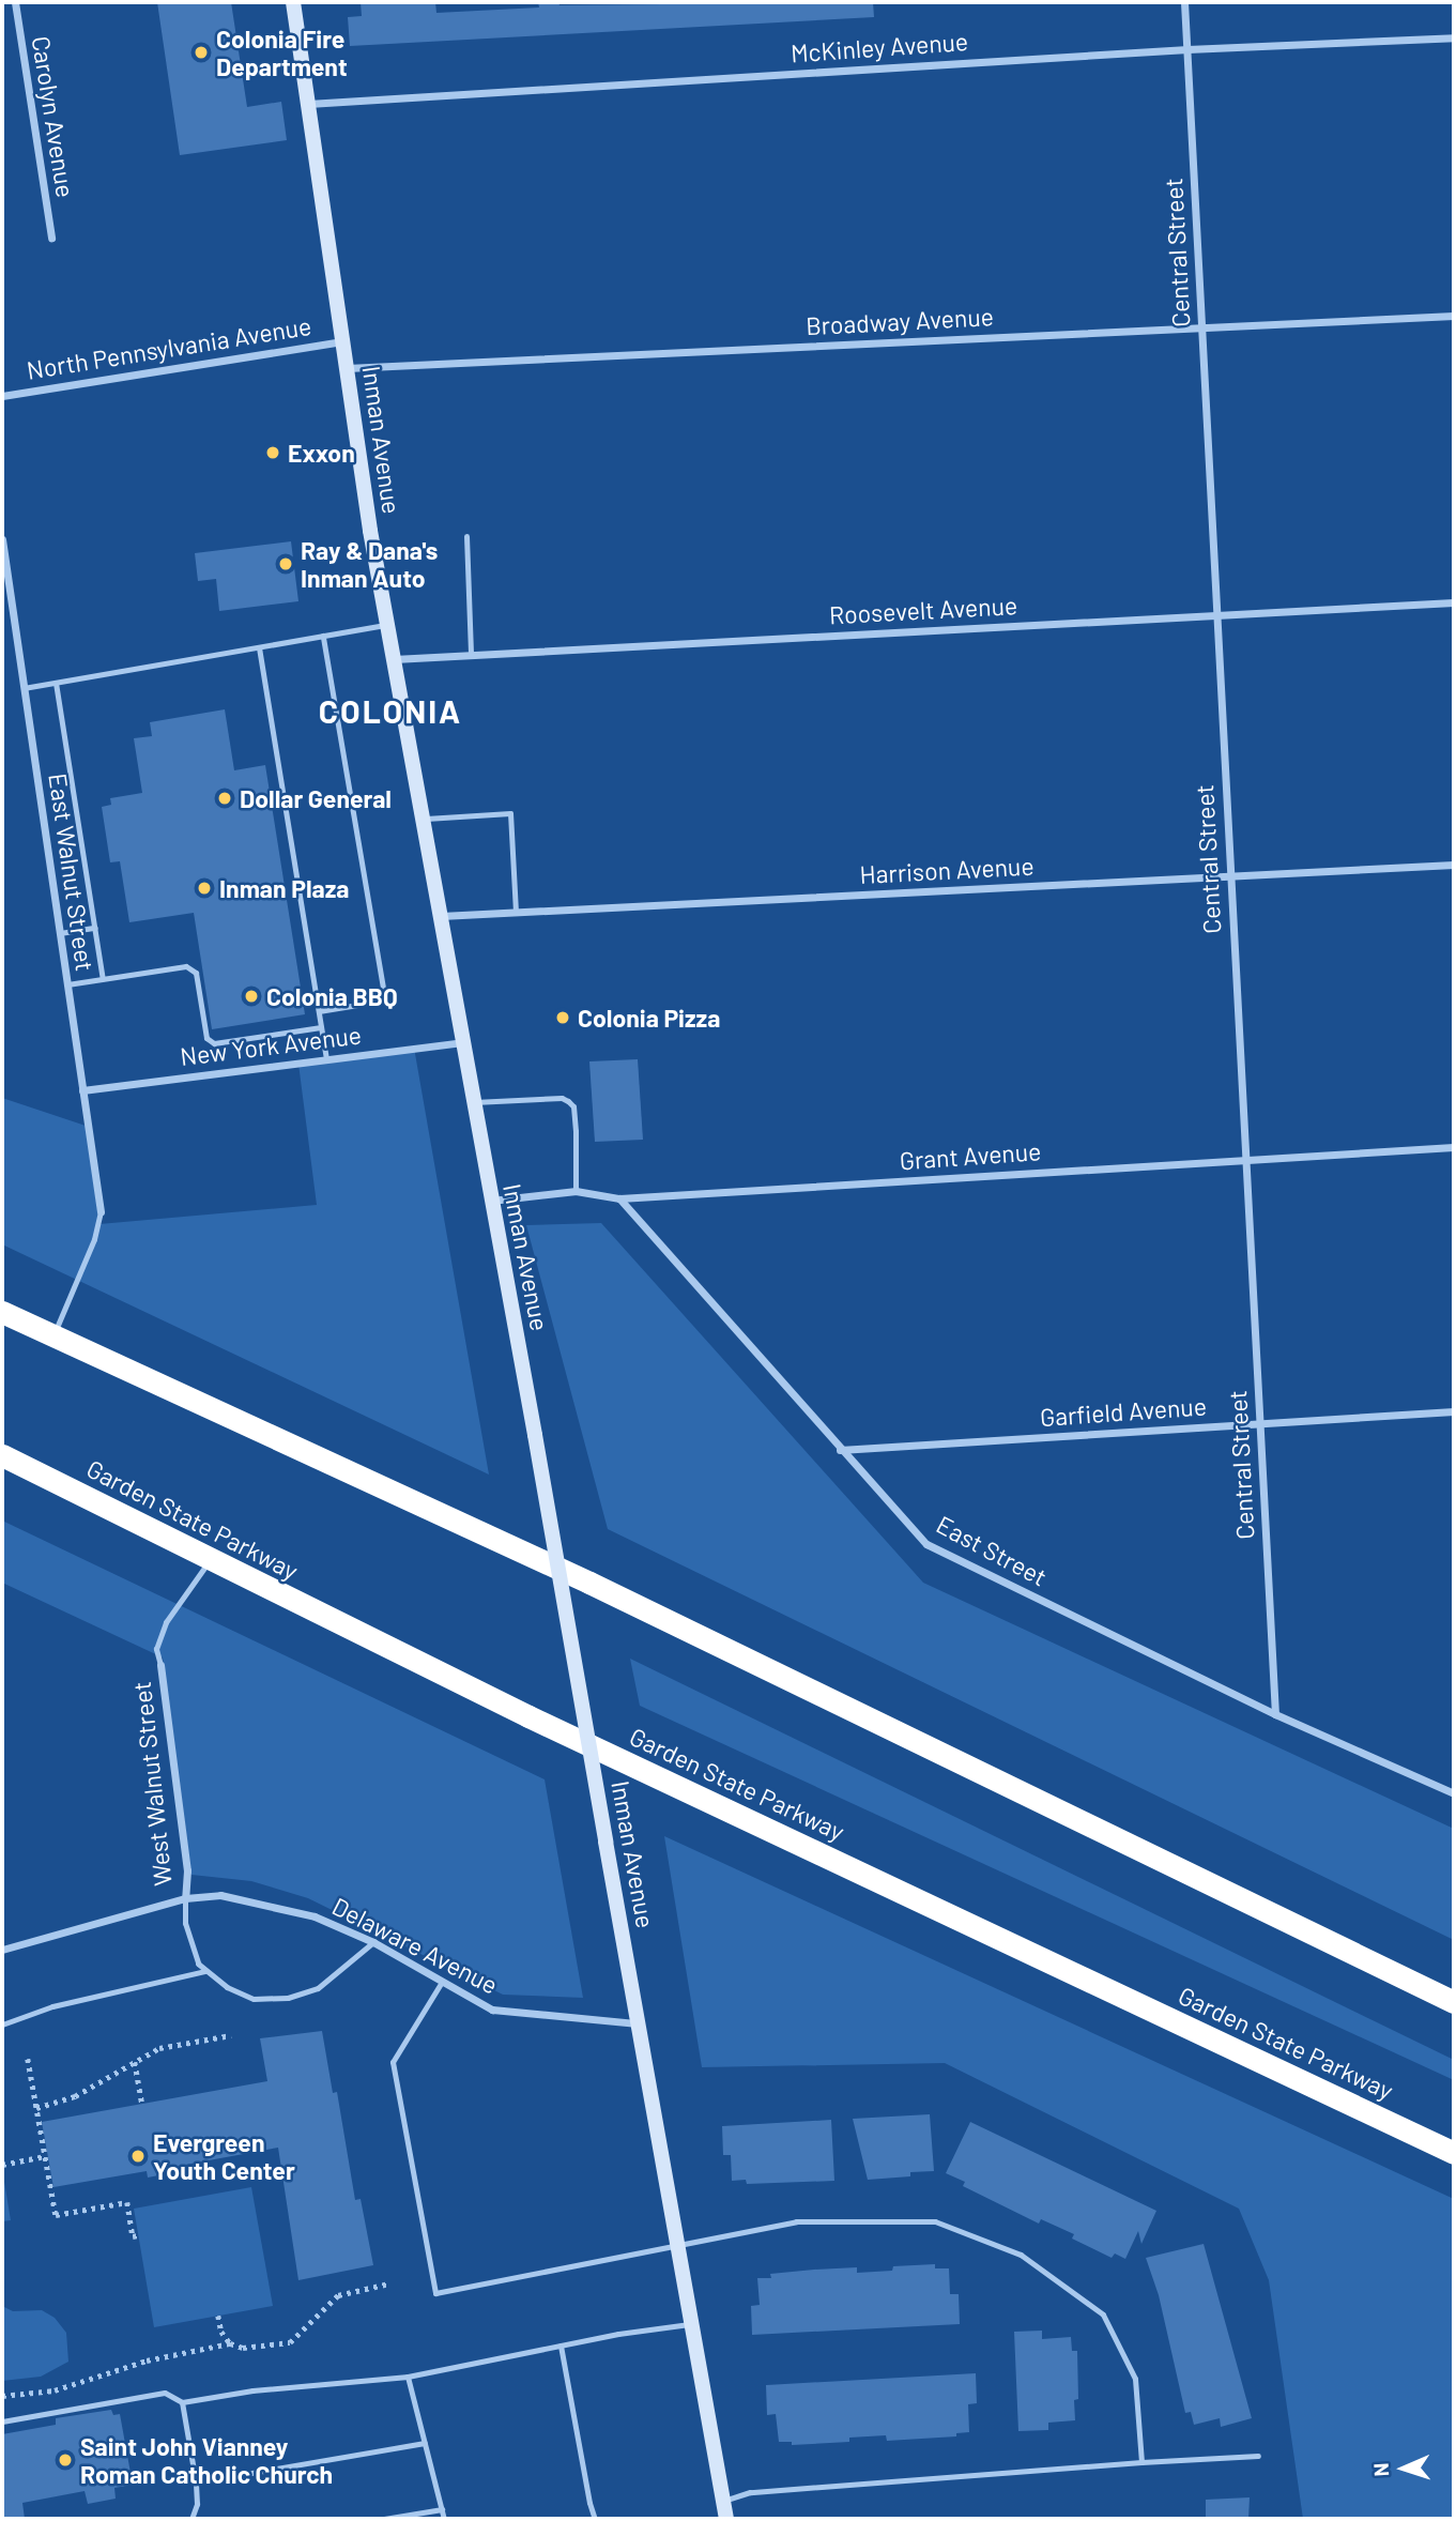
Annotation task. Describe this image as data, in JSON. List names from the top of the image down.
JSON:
{
  "streets": {
    "highway": ["Garden State Parkway"],
    "main road": ["Inman Avenue"],
    "street": [
      "McKinley Avenue",
      "Carolyn Avenue",
      "Central Street",
      "Broadway Avenue",
      "North Pennsylvania Avenue",
      "Roosevelt Avenue",
      "Harrison Avenue",
      "East Walnut Street",
      "New York Avenue",
      "Grant Avenue",
      "Garfield Avenue",
      "East Street",
      "West Walnut Street",
      "Delaware Avenue"
    ]
  },
  "crossings": [
    ["McKinley Avenue", "Central Street"],
    ["McKinley Avenue", "Inman Avenue"],
    ["Central Street", "Broadway Avenue"],
    ["Central Street", "Roosevelt Avenue"],
    ["Central Street", "Harrison Avenue"],
    ["Central Street", "Grant Avenue"],
    ["Central Street", "Garfield Avenue"],
    ["Central Street", "East Street"],
    ["Broadway Avenue", "Inman Avenue"],
    ["North Pennsylvania Avenue", "Inman Avenue"],
    ["Inman Avenue", "Roosevelt Avenue"],
    ["Inman Avenue", "Harrison Avenue"],
    ["Inman Avenue", "New York Avenue"],
    ["Inman Avenue", "Grant Avenue"],
    ["Inman Avenue", "Delaware Avenue"],
    ["East Walnut Street", "New York Avenue"],
    ["Grant Avenue", "East Street"],
    ["Garfield Avenue", "East Street"],
    ["West Walnut Street", "Delaware Avenue"]
  ],
  "districts": ["COLONIA"],
  "places": [
    "Colonia Fire Department",
    "Exxon",
    "Ray & Dana's Inman Auto",
    "Dollar General",
    "Inman Plaza",
    "Colonia BBQ",
    "Colonia Pizza",
    "Evergreen Youth Center",
    "Saint John Vianney Roman Catholic Church"
  ],
  "north": "left"
}
